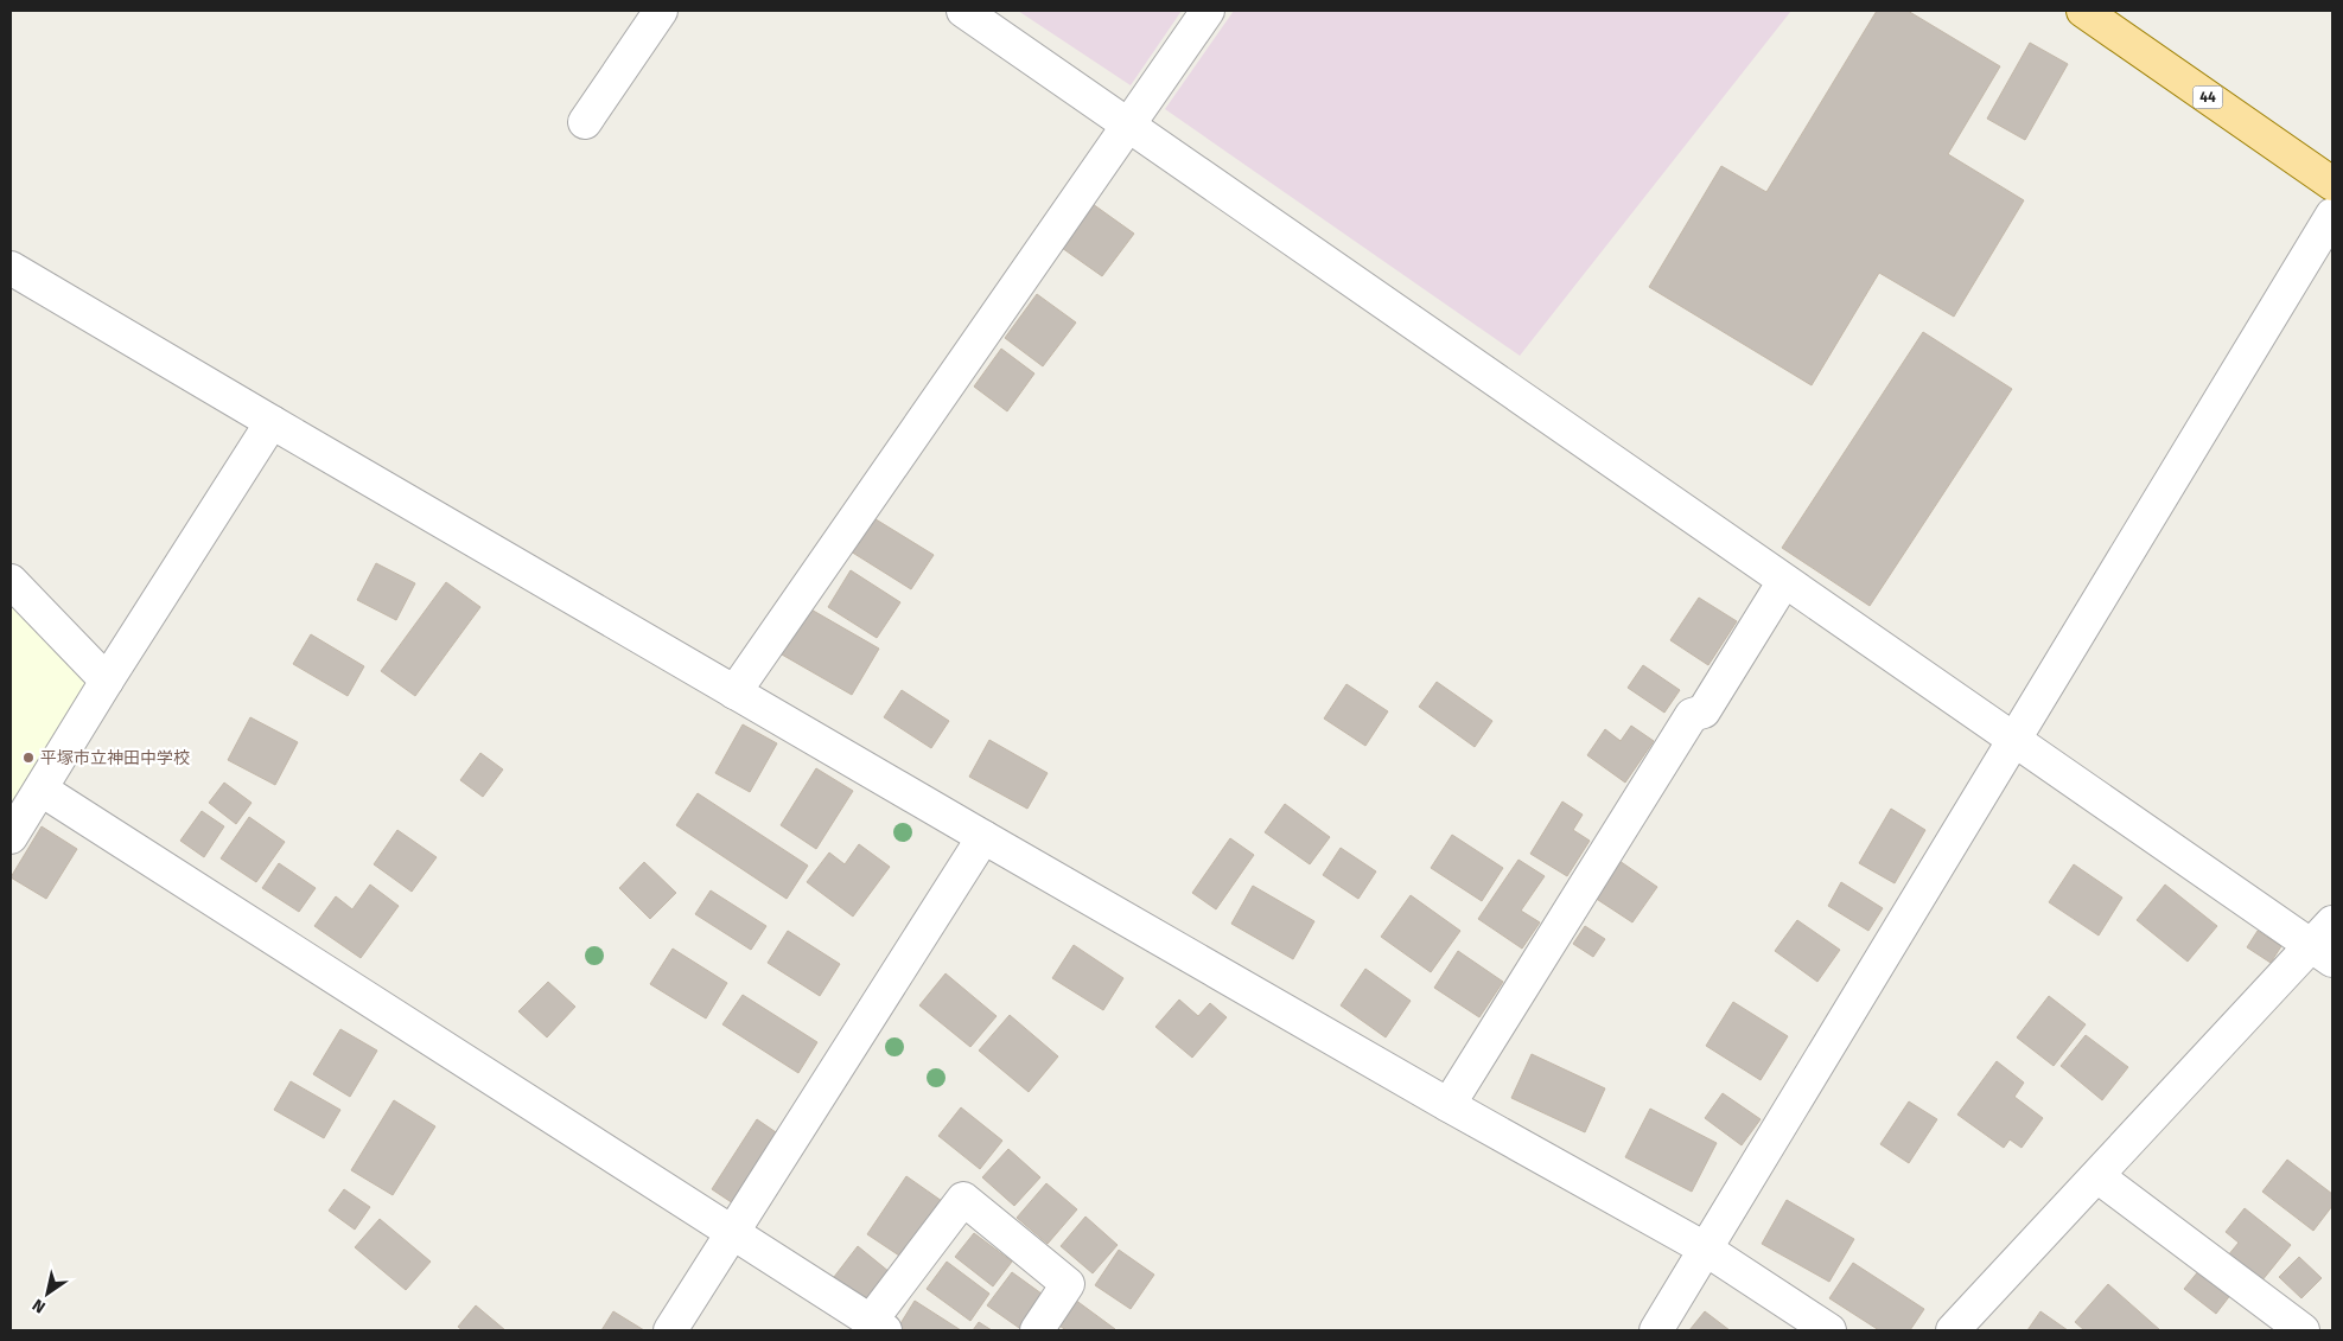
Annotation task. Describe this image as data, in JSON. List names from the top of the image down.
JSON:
{
  "streets": {
    "main road": ["44"]
  },
  "places": ["平塚市立神田中学校"],
  "north": "bottom left"
}
